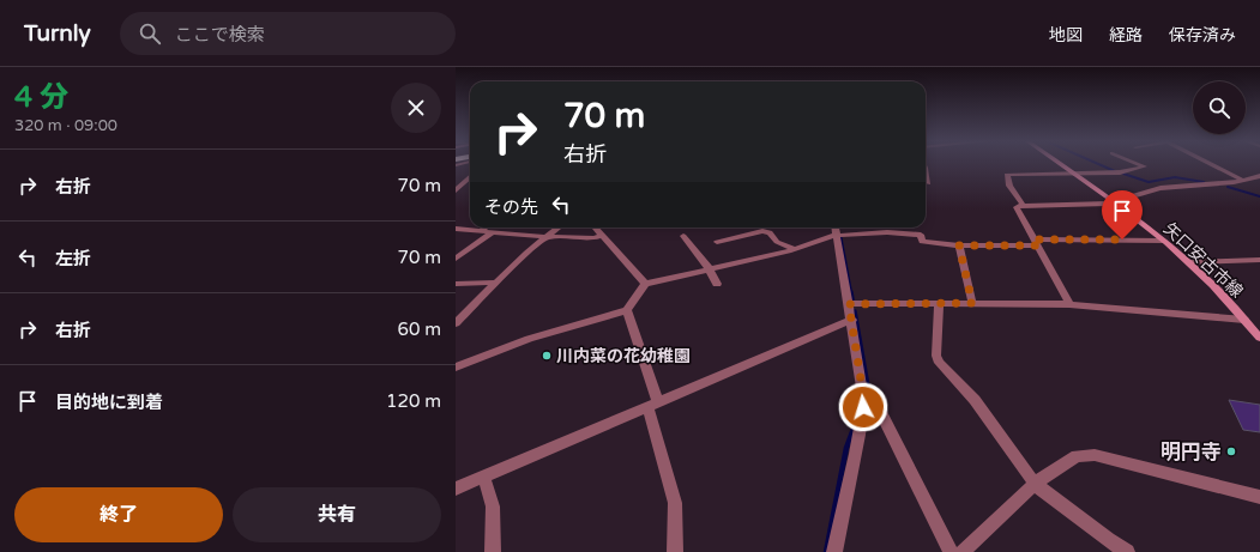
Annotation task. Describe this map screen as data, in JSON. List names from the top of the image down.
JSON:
{
  "streets": {
    "main road": ["矢口安古市線"]
  },
  "places": ["川内菜の花幼稚園", "明円寺"],
  "page": {
    "header": "Turnly",
    "search": "ここで検索",
    "nav": ["地図", "経路", "保存済み"],
    "heading": ["4 分", "320 m · 09:00"],
    "turn": ["70 m", "右折"],
    "list": [
      {
        "name": "右折",
        "value": "70 m"
      },
      {
        "name": "左折",
        "value": "70 m"
      },
      {
        "name": "右折",
        "value": "60 m"
      },
      {
        "name": "目的地に到着",
        "value": "120 m"
      }
    ],
    "then": "その先",
    "buttons": ["終了", "共有"]
  }
}
